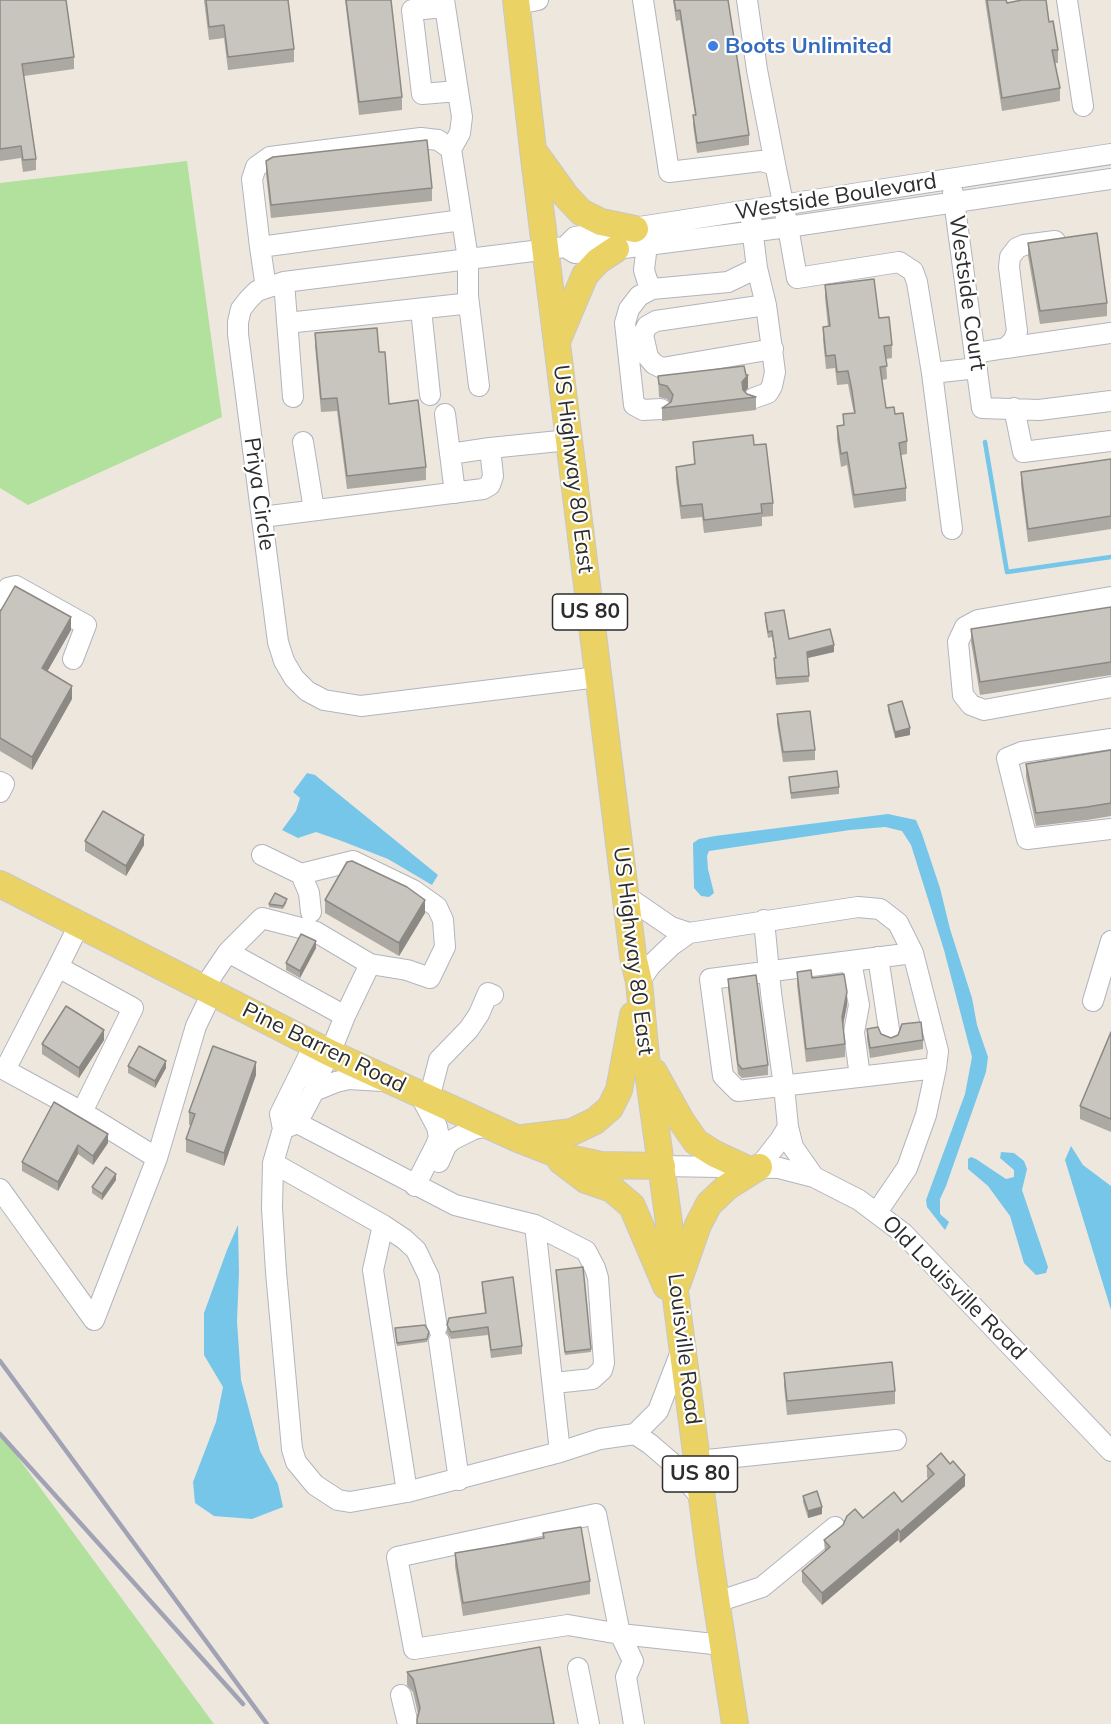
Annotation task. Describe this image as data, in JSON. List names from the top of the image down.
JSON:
{
  "streets": {
    "main road": [
      "US Highway 80 East",
      "US 80",
      "Pine Barren Road",
      "Louisville Road"
    ],
    "street": [
      "Westside Boulevard",
      "Westside Court",
      "Priya Circle",
      "Old Louisville Road"
    ]
  },
  "crossings": [
    ["Westside Boulevard", "Westside Court"],
    ["Westside Boulevard", "US Highway 80 East"],
    ["Westside Boulevard", "Priya Circle"],
    ["US Highway 80 East", "Priya Circle"],
    ["US Highway 80 East", "Pine Barren Road"],
    ["US Highway 80 East", "Old Louisville Road"],
    ["US Highway 80 East", "Louisville Road"],
    ["Pine Barren Road", "Old Louisville Road"]
  ],
  "places": ["Boots Unlimited"]
}
